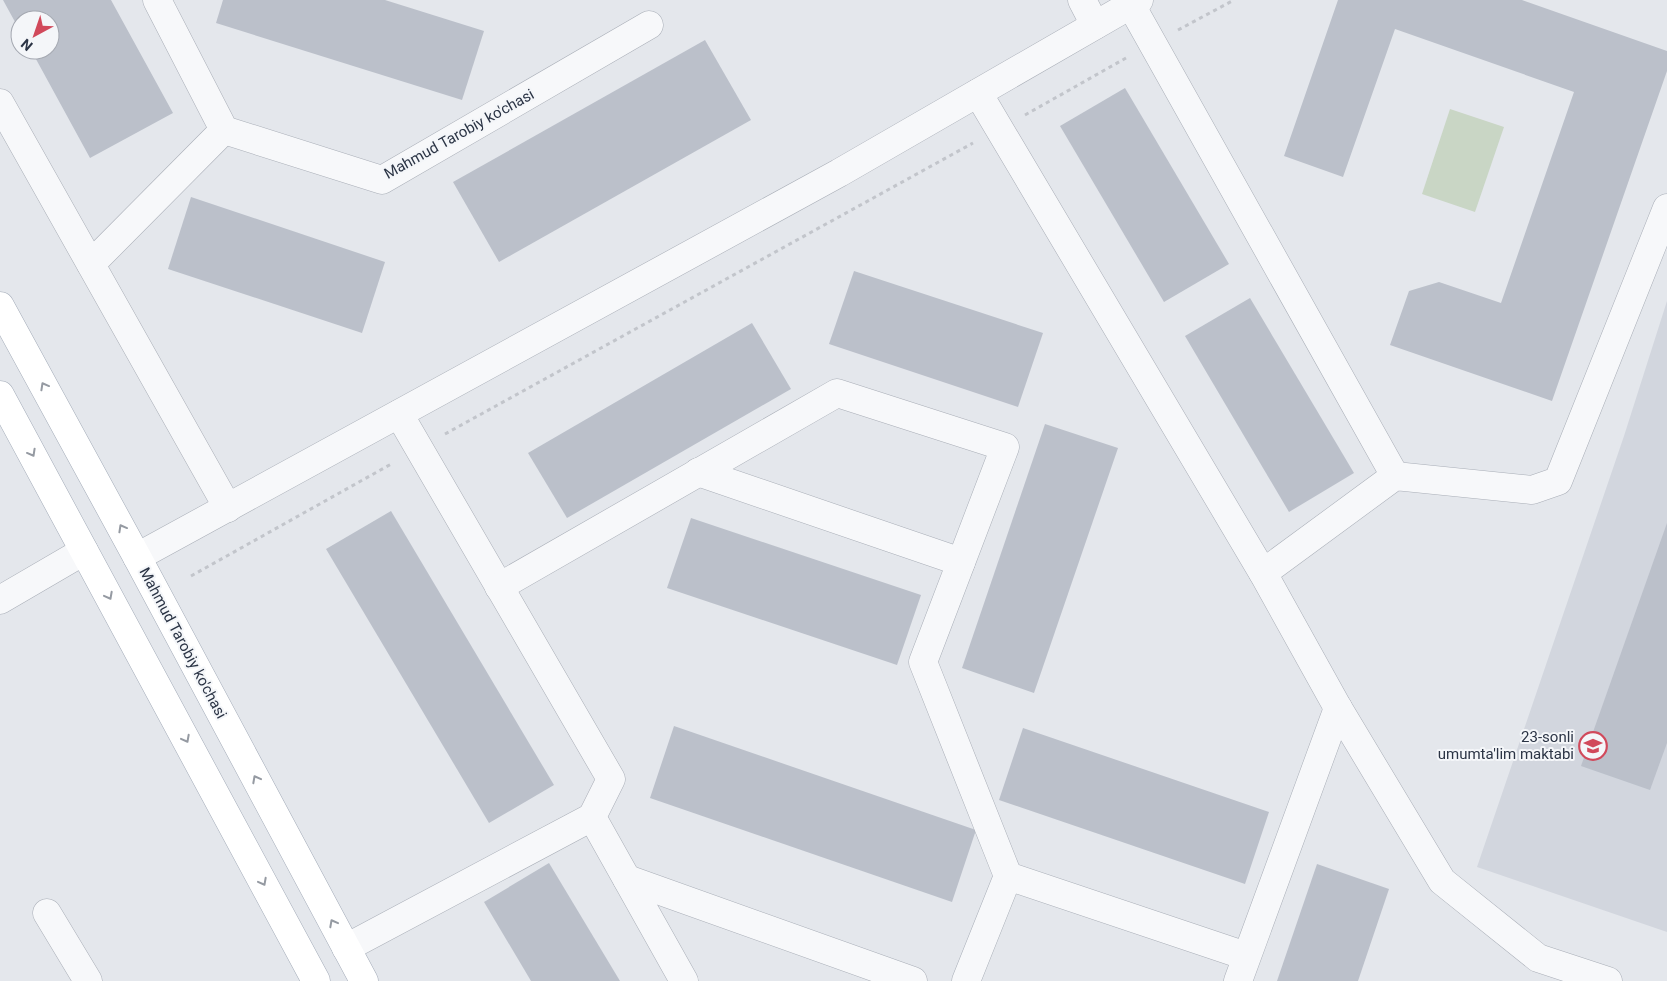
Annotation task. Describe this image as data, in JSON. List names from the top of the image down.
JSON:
{
  "streets": {
    "main road": ["Mahmud Tarobiy ko'chasi"]
  },
  "places": {
    "school or university": ["23-sonli umumta'lim maktabi"]
  },
  "north": "bottom left"
}
